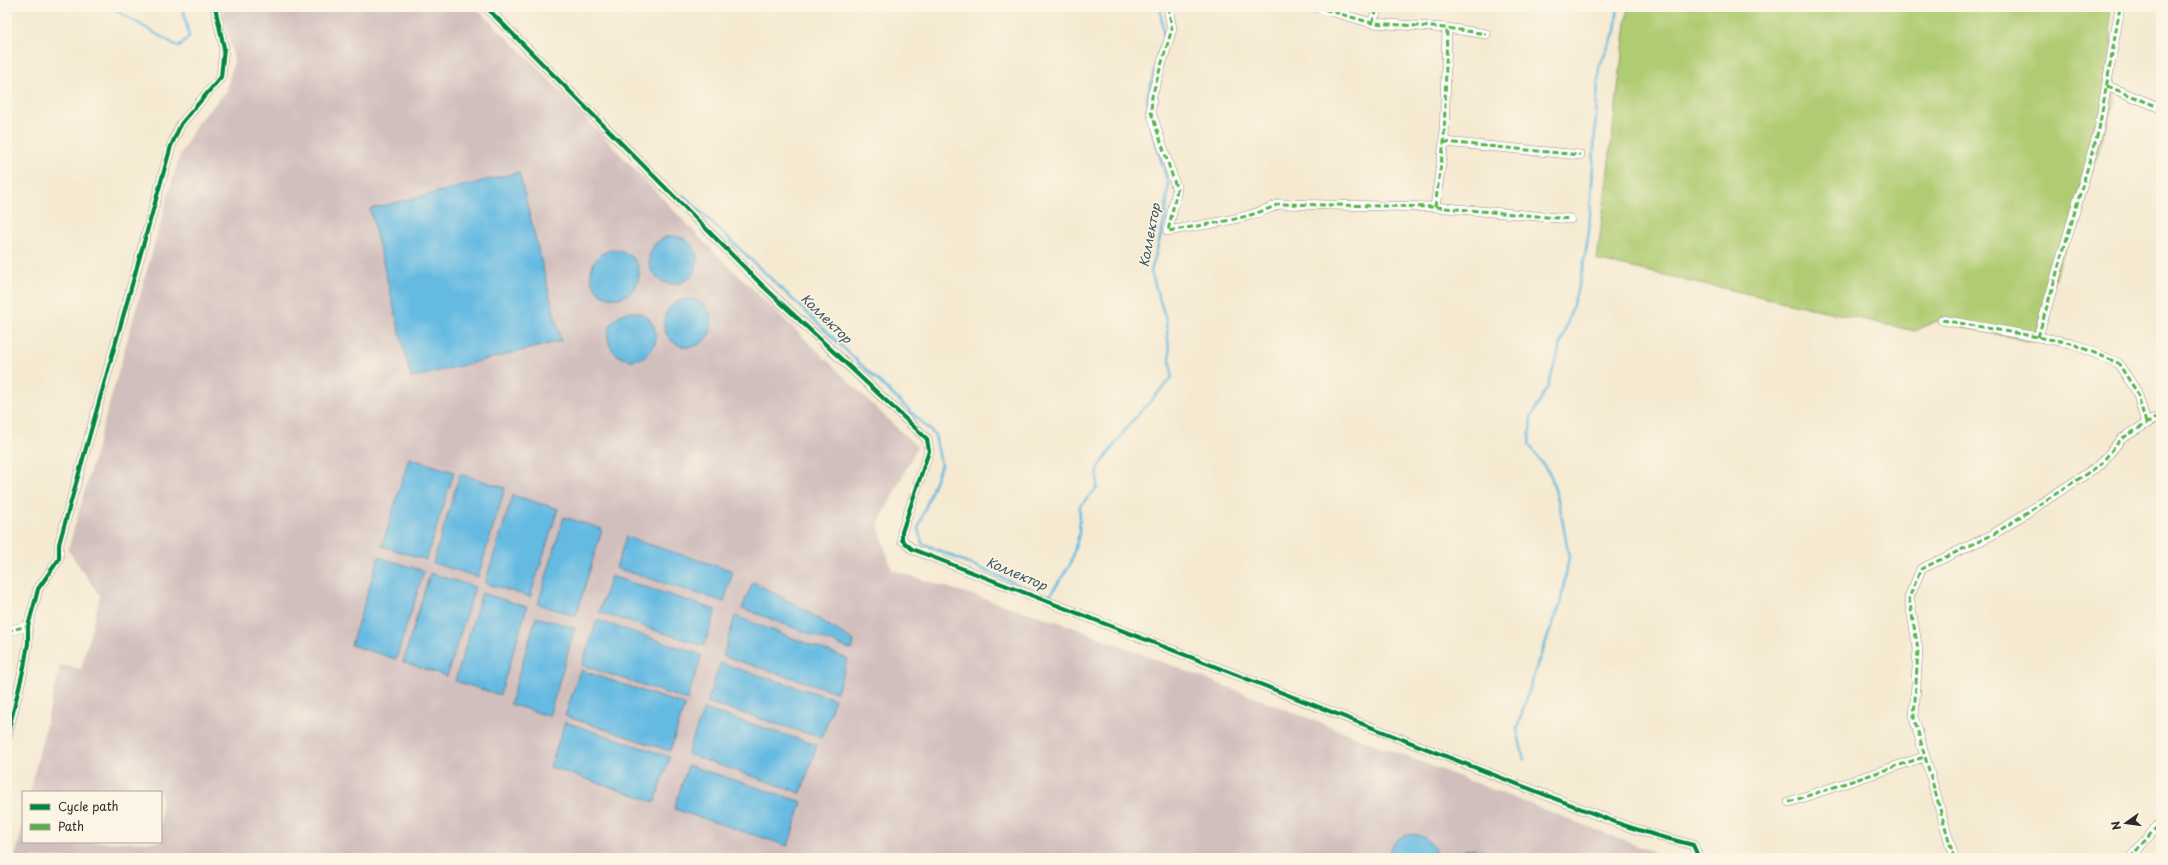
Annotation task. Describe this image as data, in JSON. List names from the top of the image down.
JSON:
{
  "water": ["Коллектор"],
  "legend": ["Cycle path", "Path"],
  "north": "left"
}
